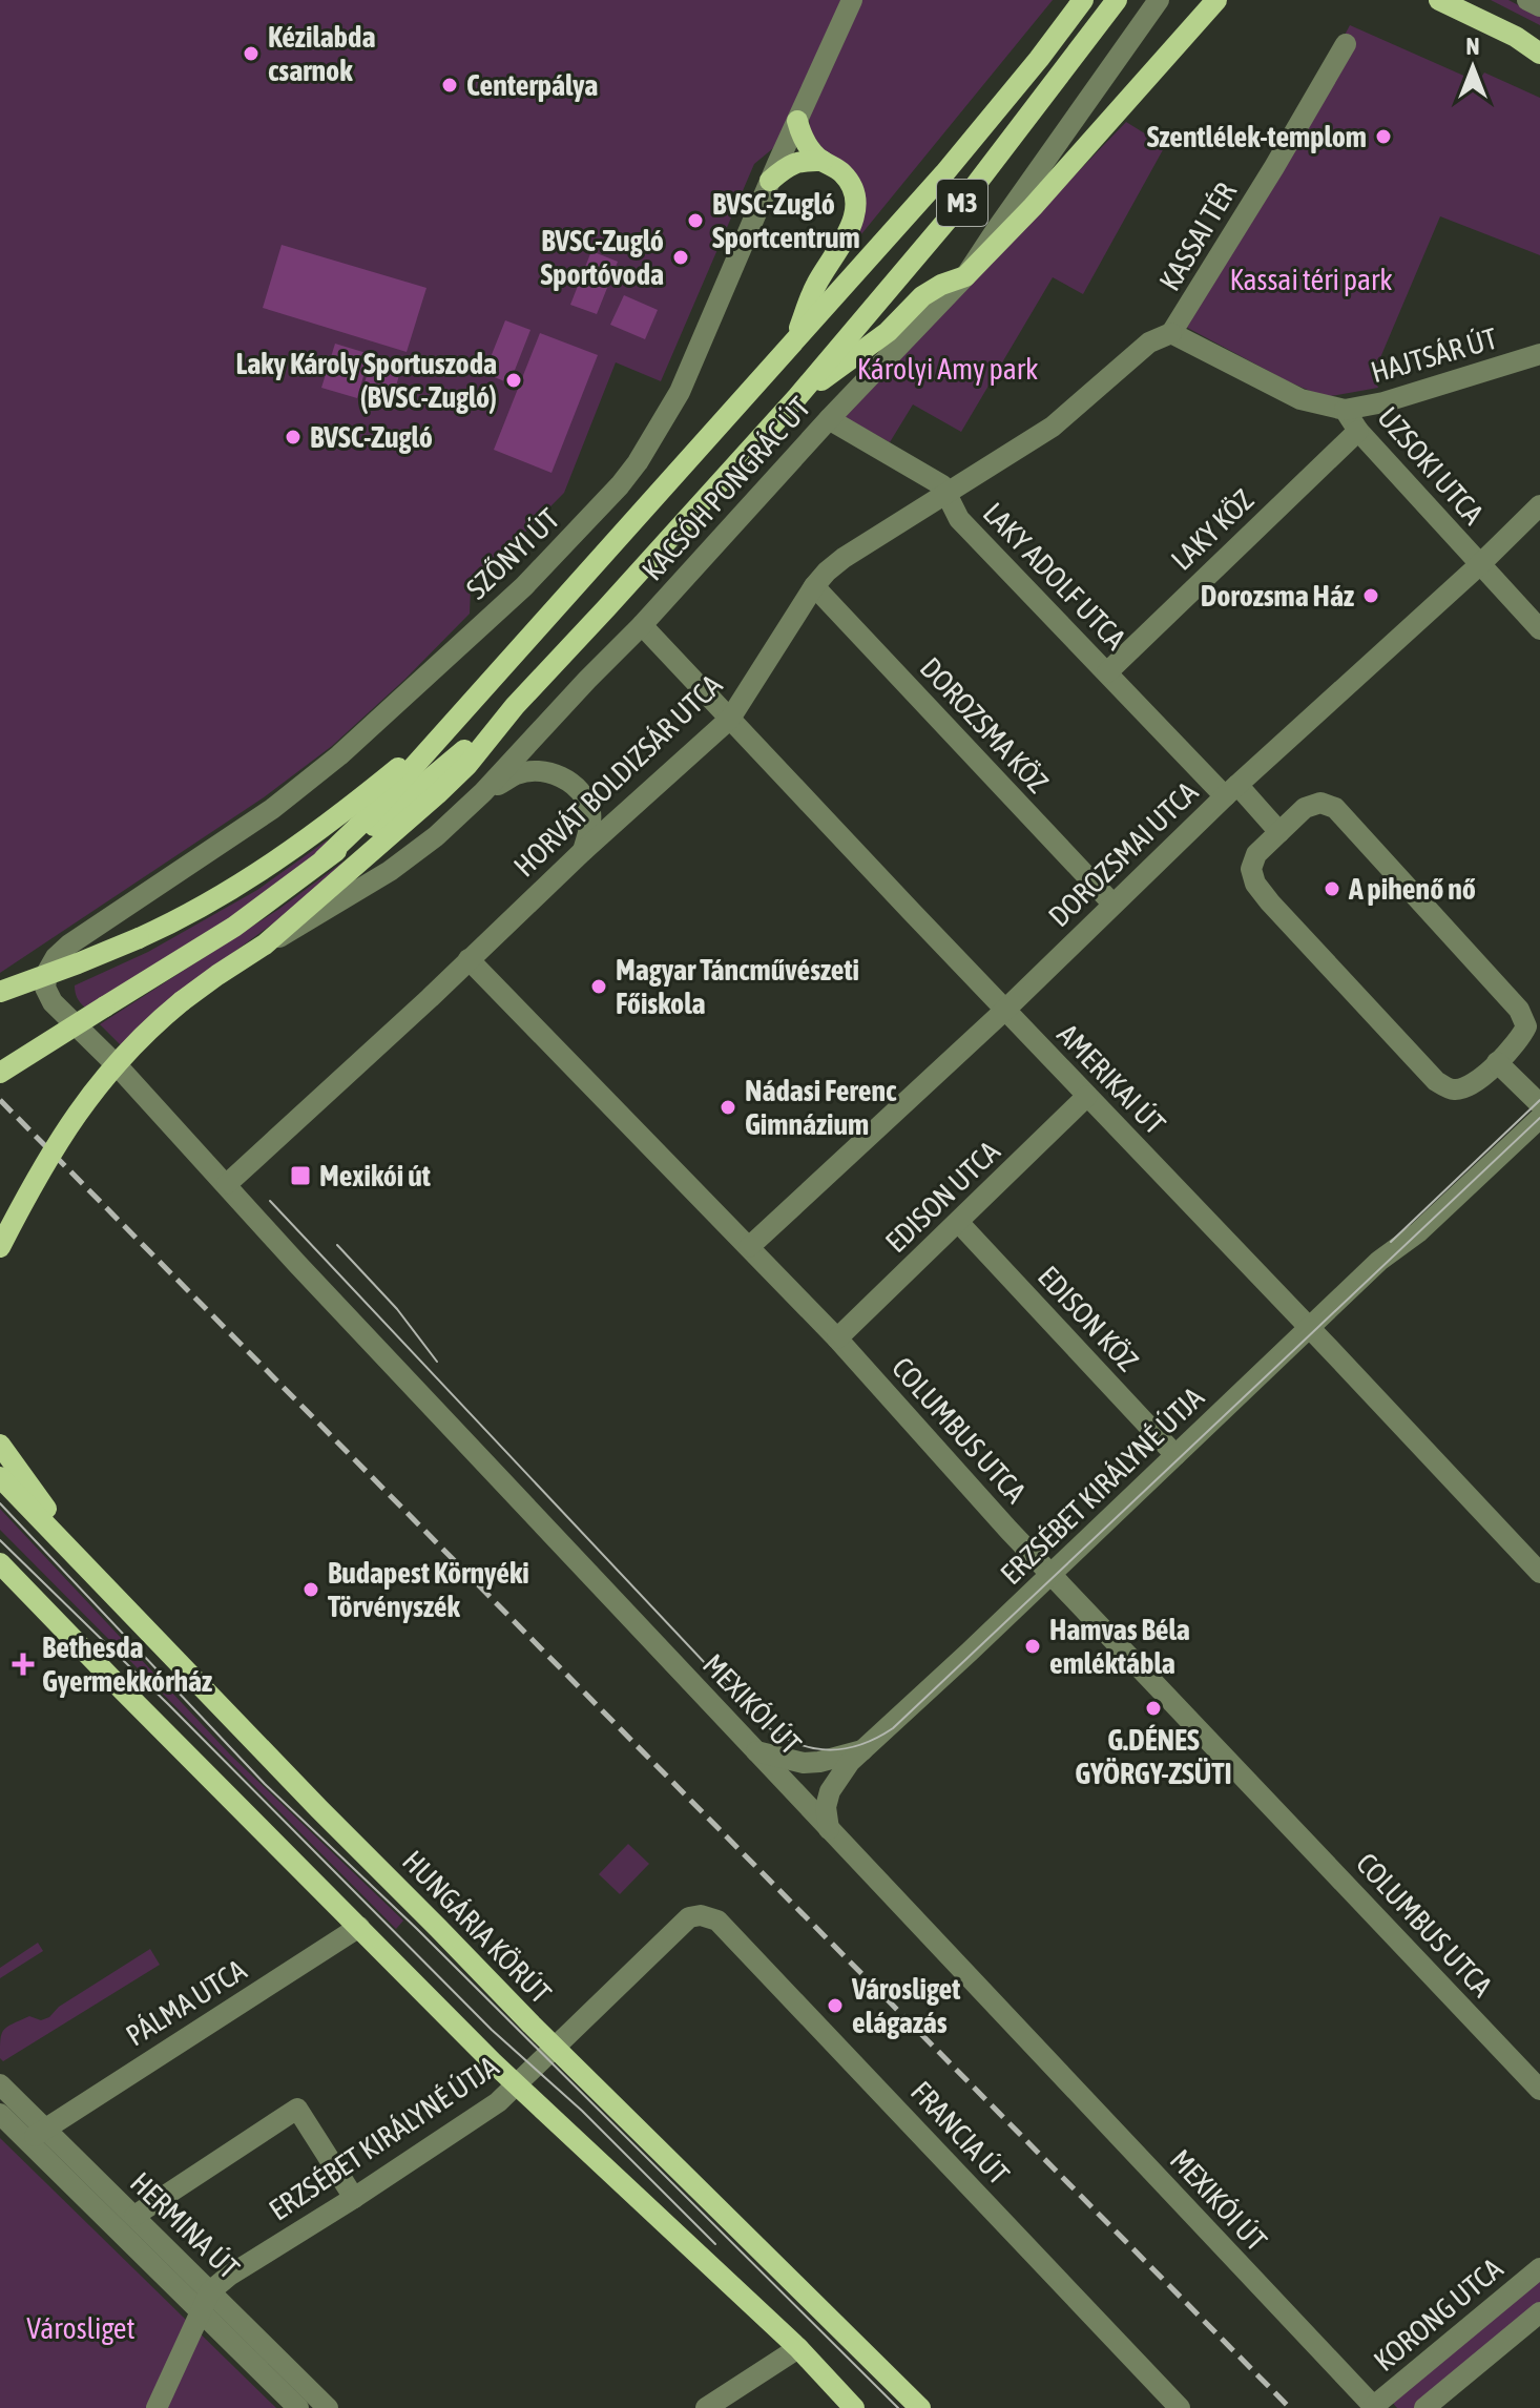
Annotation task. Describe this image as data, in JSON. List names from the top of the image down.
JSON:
{
  "streets": {
    "main road": ["M3", "KACSÓH PONGRÁC ÚT", "HUNGÁRIA KÖRÚT"],
    "street": [
      "KASSAI TÉR",
      "HAJTSÁR ÚT",
      "UZSOKI UTCA",
      "LAKY KÖZ",
      "SZŐNYI ÚT",
      "LAKY ADOLF UTCA",
      "DOROZSMA KÖZ",
      "HORVÁT BOLDIZSÁR UTCA",
      "DOROZSMAI UTCA",
      "AMERIKAI ÚT",
      "EDISON UTCA",
      "EDISON KÖZ",
      "COLUMBUS UTCA",
      "ERZSÉBET KIRÁLYNÉ ÚTJA",
      "MEXIKÓI ÚT",
      "PÁLMA UTCA",
      "FRANCIA ÚT",
      "HERMINA ÚT",
      "KORONG UTCA"
    ]
  },
  "crossings": [
    ["KASSAI TÉR", "UZSOKI UTCA"],
    ["KASSAI TÉR", "HORVÁT BOLDIZSÁR UTCA"],
    ["HAJTSÁR ÚT", "UZSOKI UTCA"],
    ["UZSOKI UTCA", "LAKY KÖZ"],
    ["UZSOKI UTCA", "DOROZSMAI UTCA"],
    ["KACSÓH PONGRÁC ÚT", "LAKY ADOLF UTCA"],
    ["KACSÓH PONGRÁC ÚT", "AMERIKAI ÚT"],
    ["LAKY KÖZ", "LAKY ADOLF UTCA"],
    ["SZŐNYI ÚT", "MEXIKÓI ÚT"],
    ["LAKY ADOLF UTCA", "HORVÁT BOLDIZSÁR UTCA"],
    ["LAKY ADOLF UTCA", "DOROZSMAI UTCA"],
    ["DOROZSMA KÖZ", "HORVÁT BOLDIZSÁR UTCA"],
    ["DOROZSMA KÖZ", "DOROZSMAI UTCA"],
    ["HORVÁT BOLDIZSÁR UTCA", "AMERIKAI ÚT"],
    ["HORVÁT BOLDIZSÁR UTCA", "COLUMBUS UTCA"],
    ["HORVÁT BOLDIZSÁR UTCA", "MEXIKÓI ÚT"],
    ["DOROZSMAI UTCA", "AMERIKAI ÚT"],
    ["DOROZSMAI UTCA", "COLUMBUS UTCA"],
    ["AMERIKAI ÚT", "EDISON UTCA"],
    ["AMERIKAI ÚT", "ERZSÉBET KIRÁLYNÉ ÚTJA"],
    ["EDISON UTCA", "EDISON KÖZ"],
    ["EDISON UTCA", "COLUMBUS UTCA"],
    ["EDISON KÖZ", "ERZSÉBET KIRÁLYNÉ ÚTJA"],
    ["COLUMBUS UTCA", "ERZSÉBET KIRÁLYNÉ ÚTJA"],
    ["ERZSÉBET KIRÁLYNÉ ÚTJA", "MEXIKÓI ÚT"],
    ["ERZSÉBET KIRÁLYNÉ ÚTJA", "HUNGÁRIA KÖRÚT"],
    ["ERZSÉBET KIRÁLYNÉ ÚTJA", "FRANCIA ÚT"],
    ["ERZSÉBET KIRÁLYNÉ ÚTJA", "HERMINA ÚT"],
    ["MEXIKÓI ÚT", "KORONG UTCA"],
    ["PÁLMA UTCA", "HERMINA ÚT"]
  ],
  "parks": ["Kassai téri park", "Károlyi Amy park", "Városliget"],
  "places": {
    "other": [
      "Kézilabda csarnok",
      "Centerpálya",
      "Szentlélek-templom",
      "BVSC-Zugló Sportcentrum",
      "BVSC-Zugló Sportóvoda",
      "Laky Károly Sportuszoda (BVSC-Zugló)",
      "BVSC-Zugló",
      "Dorozsma Ház",
      "A pihenő nő",
      "Magyar Táncművészeti Főiskola",
      "Nádasi Ferenc Gimnázium",
      "Budapest Környéki Törvényszék",
      "Hamvas Béla emléktábla",
      "G.DÉNES GYÖRGY-ZSÜTI",
      "Városliget elágazás"
    ],
    "transit": ["Mexikói út"],
    "health": ["Bethesda Gyermekkórház"]
  },
  "north": "top"
}
